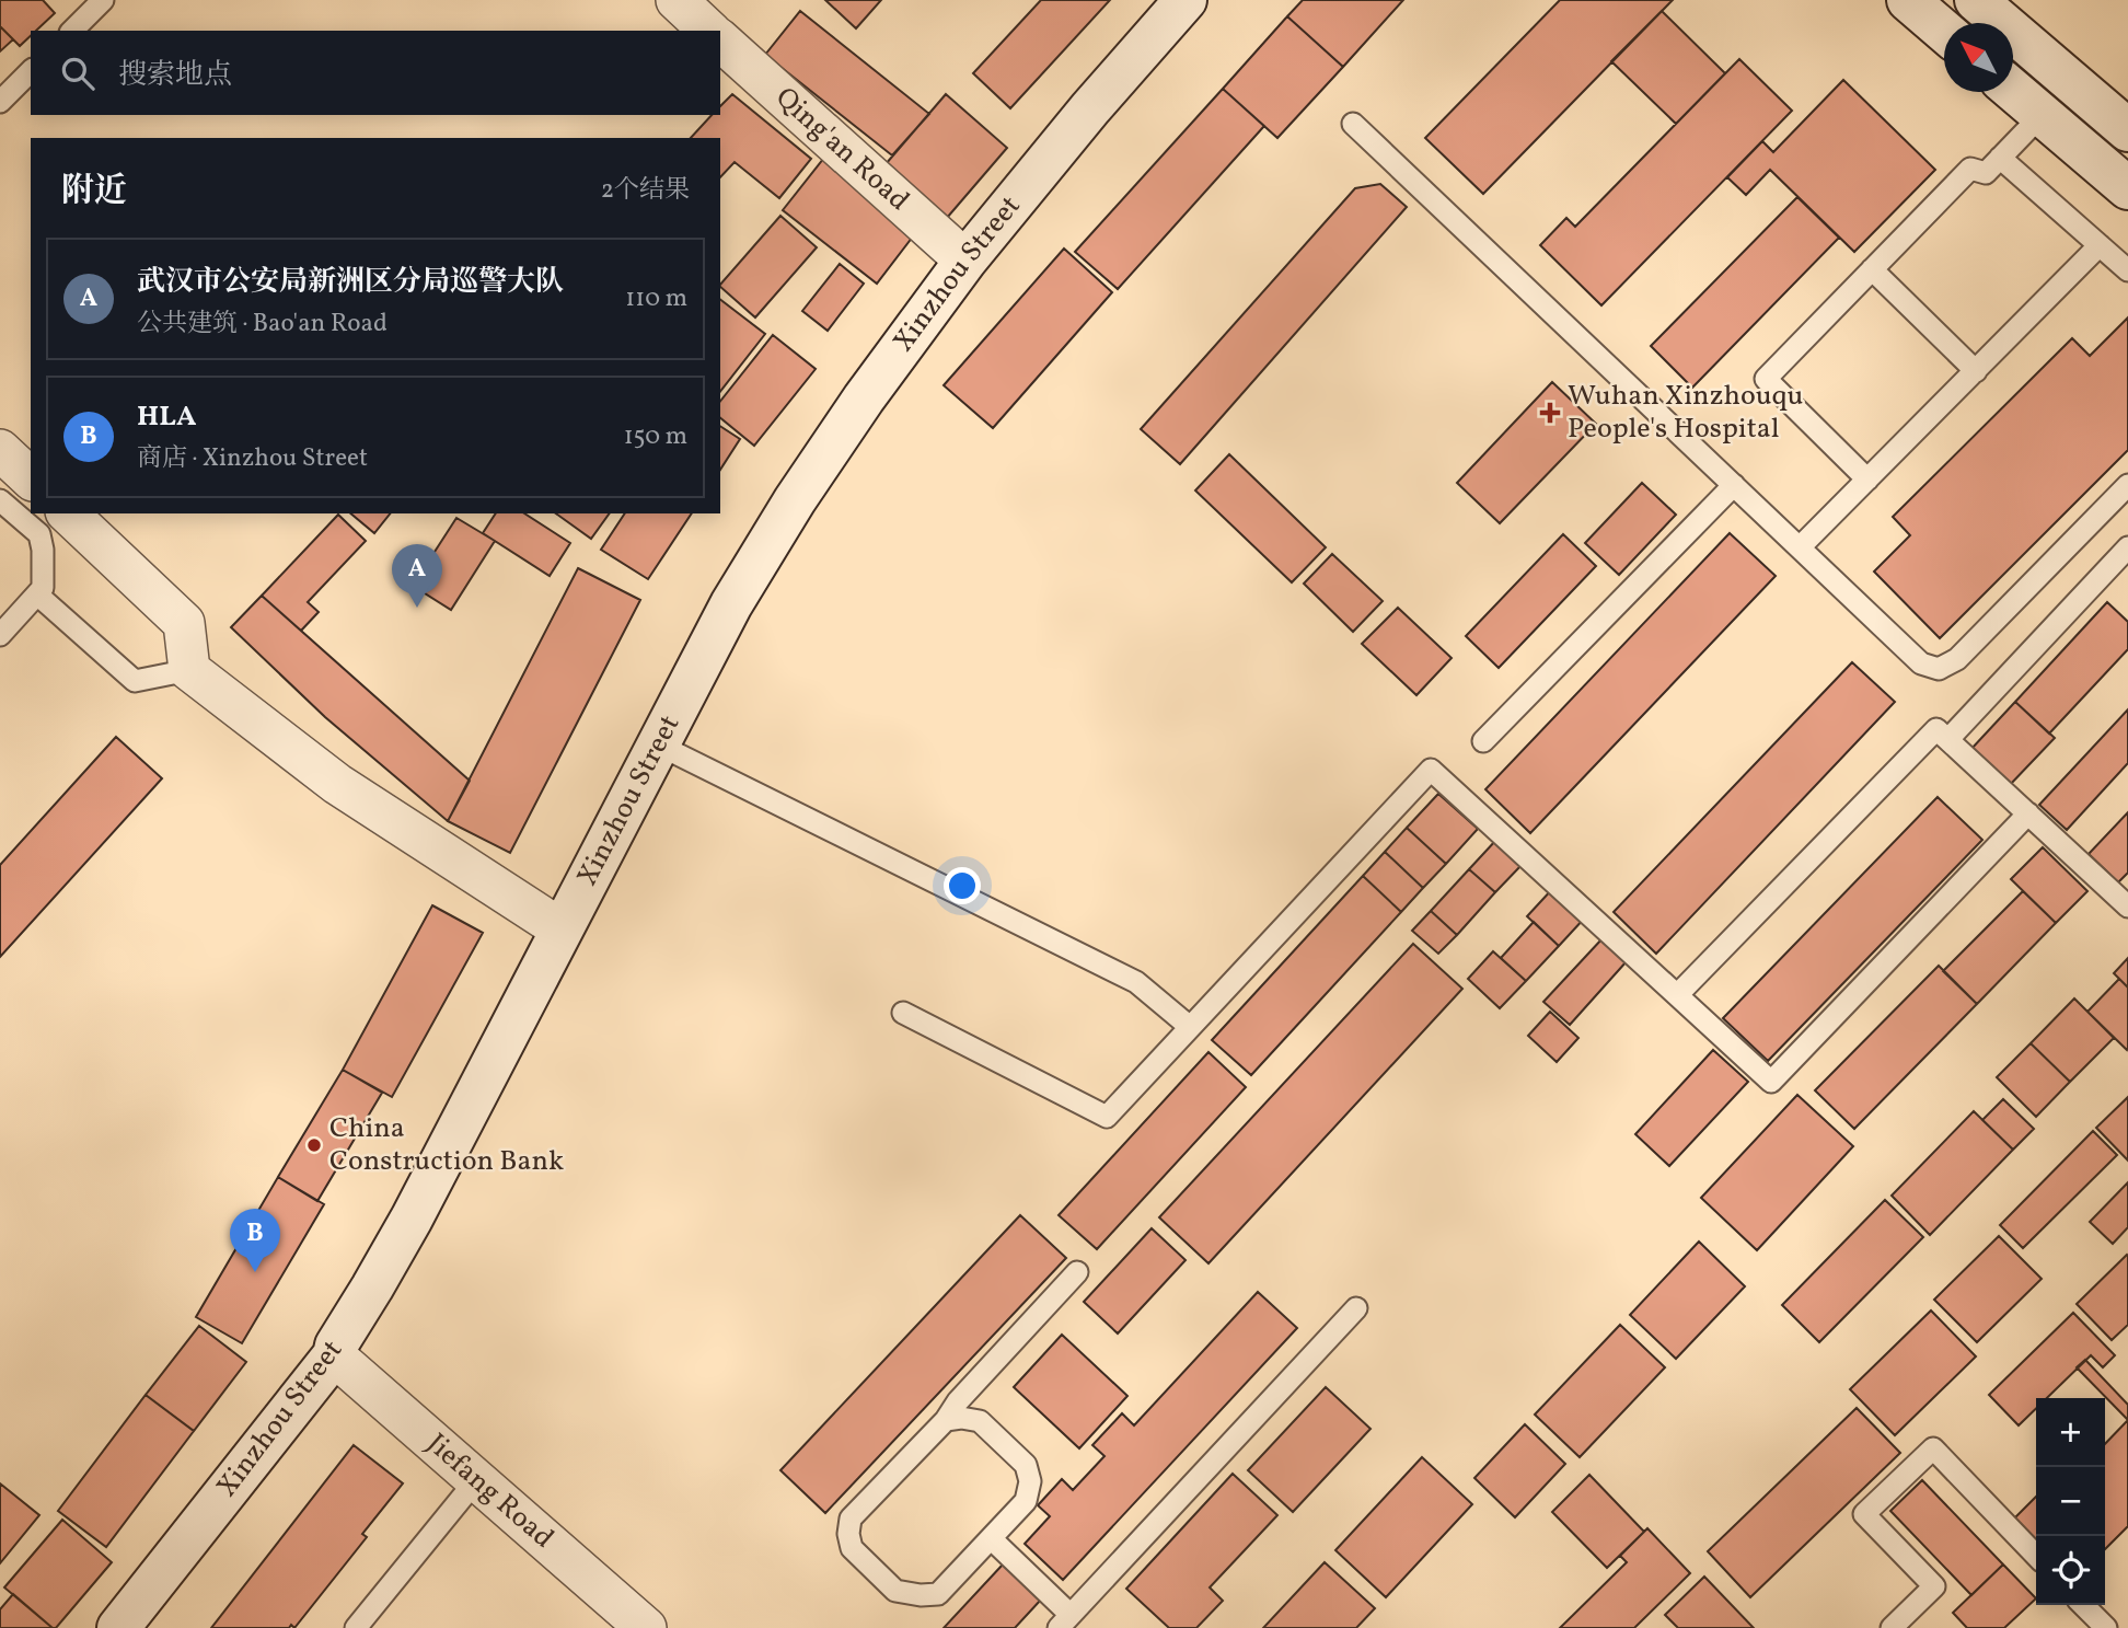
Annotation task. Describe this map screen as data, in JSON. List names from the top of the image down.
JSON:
{
  "streets": {
    "main road": ["Xinzhou Street"],
    "street": ["Qing'an Road", "Jiefang Road"]
  },
  "crossings": [
    ["Qing'an Road", "Xinzhou Street"],
    ["Xinzhou Street", "Jiefang Road"]
  ],
  "places": {
    "health": ["Wuhan Xinzhouqu People's Hospital"],
    "other": ["China Construction Bank"]
  },
  "north": "top left",
  "page": {
    "search": "搜索地点",
    "heading": ["附近", "2个结果"],
    "list": [
      {
        "mark": "A",
        "name": "武汉市公安局新洲区分局巡警大队",
        "note": "公共建筑 · Bao'an Road",
        "value": "110 m"
      },
      {
        "mark": "B",
        "name": "HLA",
        "note": "商店 · Xinzhou Street",
        "value": "150 m"
      }
    ],
    "pins": ["A", "B"],
    "map_buttons": ["+", "−"]
  }
}
